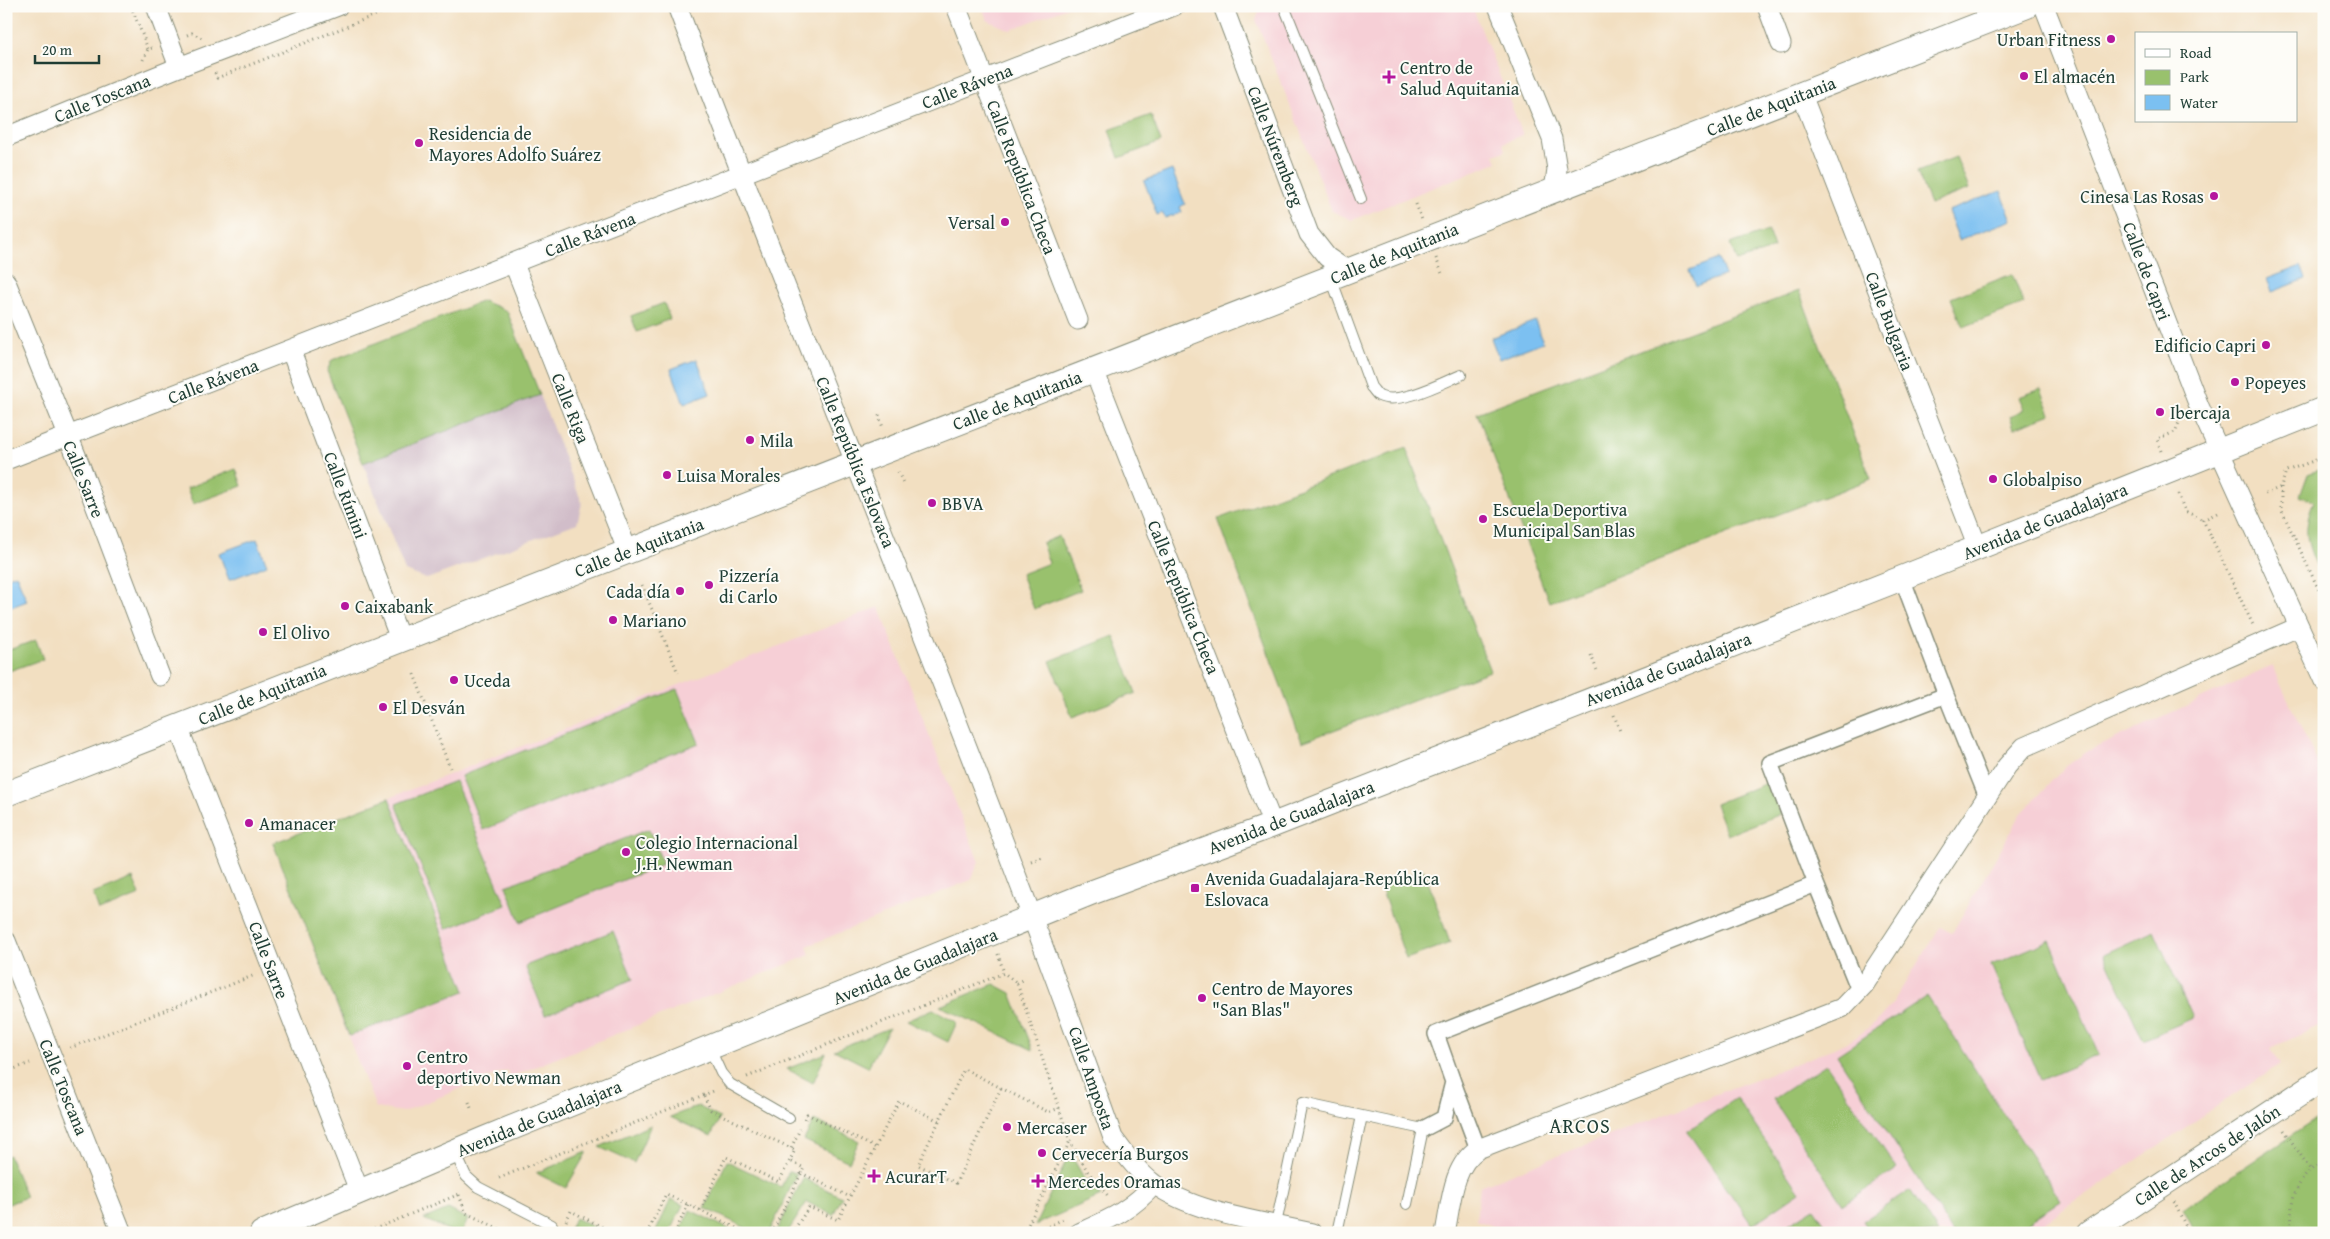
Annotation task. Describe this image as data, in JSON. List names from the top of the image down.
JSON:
{
  "streets": {
    "street": [
      "Calle Rávena",
      "Calle Toscana",
      "Calle de Aquitania",
      "Calle Núremberg",
      "Calle República Checa",
      "Calle de Capri",
      "Calle Bulgaria",
      "Calle Riga",
      "Calle República Eslovaca",
      "Calle Sarre",
      "Calle Rímini",
      "Avenida de Guadalajara",
      "Calle Amposta",
      "Calle de Arcos de Jalón"
    ]
  },
  "crossings": [
    ["Calle Rávena", "Calle República Checa"],
    ["Calle Rávena", "Calle Riga"],
    ["Calle Rávena", "Calle República Eslovaca"],
    ["Calle Rávena", "Calle Sarre"],
    ["Calle Rávena", "Calle Rímini"],
    ["Calle de Aquitania", "Calle Núremberg"],
    ["Calle de Aquitania", "Calle República Checa"],
    ["Calle de Aquitania", "Calle Bulgaria"],
    ["Calle de Aquitania", "Calle Riga"],
    ["Calle de Aquitania", "Calle República Eslovaca"],
    ["Calle de Aquitania", "Calle Sarre"],
    ["Calle de Aquitania", "Calle Rímini"],
    ["Calle República Checa", "Avenida de Guadalajara"],
    ["Calle de Capri", "Avenida de Guadalajara"],
    ["Calle Bulgaria", "Avenida de Guadalajara"],
    ["Calle República Eslovaca", "Avenida de Guadalajara"],
    ["Calle República Eslovaca", "Calle Amposta"],
    ["Calle Sarre", "Avenida de Guadalajara"],
    ["Avenida de Guadalajara", "Calle Amposta"]
  ],
  "districts": ["ARCOS"],
  "places": {
    "other": [
      "Urban Fitness",
      "El almacén",
      "Residencia de Mayores Adolfo Suárez",
      "Cinesa Las Rosas",
      "Versal",
      "Edificio Capri",
      "Popeyes",
      "Ibercaja",
      "Mila",
      "Luisa Morales",
      "Globalpiso",
      "BBVA",
      "Escuela Deportiva Municipal San Blas",
      "Pizzería di Carlo",
      "Cada día",
      "Caixabank",
      "Mariano",
      "El Olivo",
      "Uceda",
      "El Desván",
      "Amanacer",
      "Colegio Internacional J.H. Newman",
      "Centro de Mayores \"San Blas\"",
      "Centro deportivo Newman",
      "Mercaser",
      "Cervecería Burgos"
    ],
    "health": ["Centro de Salud Aquitania", "AcurarT", "Mercedes Oramas"],
    "transit": ["Avenida Guadalajara-República Eslovaca"]
  },
  "legend": ["Road", "Park", "Water"],
  "scale_bar": "20 m"
}
